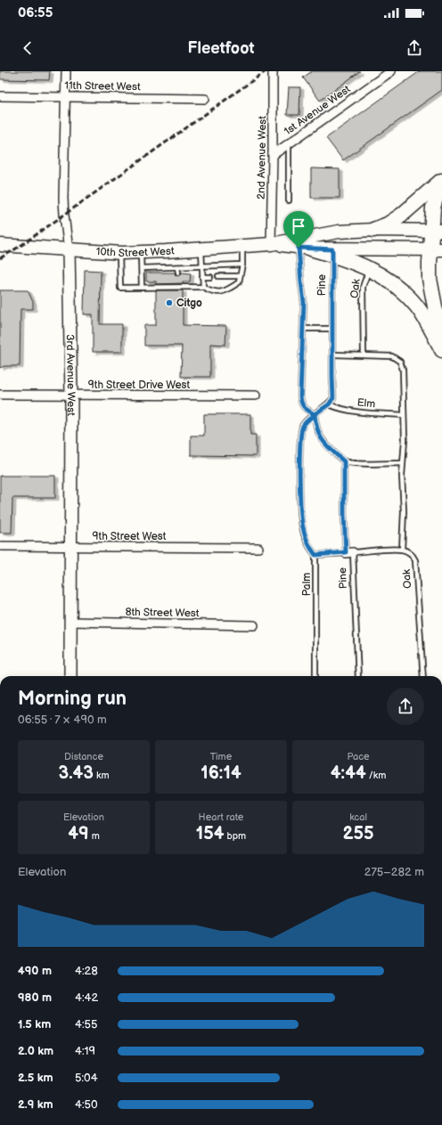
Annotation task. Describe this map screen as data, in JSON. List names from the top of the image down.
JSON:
{
  "streets": {
    "main road": ["10th Street West"],
    "street": [
      "11th Street West",
      "1st Avenue West",
      "2nd Avenue West",
      "3rd Avenue West",
      "9th Street Drive West",
      "9th Street West",
      "8th Street West"
    ],
    "lane": [
      "Pine",
      "Oak",
      "Elm",
      "Palm"
    ]
  },
  "crossings": [
    ["11th Street West", "3rd Avenue West"],
    ["1st Avenue West", "2nd Avenue West"],
    ["2nd Avenue West", "10th Street West"],
    ["10th Street West", "3rd Avenue West"],
    ["Pine", "Elm"],
    ["Pine", "Palm"],
    ["3rd Avenue West", "9th Street Drive West"],
    ["3rd Avenue West", "9th Street West"],
    ["3rd Avenue West", "8th Street West"],
    ["Elm", "Palm"]
  ],
  "places": ["Citgo"],
  "page": {
    "status": "06:55",
    "header": "Fleetfoot",
    "heading": ["Morning run", "06:55 · 7 × 490 m"],
    "stats": [
      ["Distance", "3.43 km"],
      ["Time", "16:14"],
      ["Pace", "4:44 /km"],
      ["Elevation", "49 m"],
      ["Heart rate", "154 bpm"],
      ["kcal", "255"]
    ],
    "chart": ["Elevation", "275–282 m"],
    "list": [
      {
        "name": "490 m",
        "note": "4:28"
      },
      {
        "name": "980 m",
        "note": "4:42"
      },
      {
        "name": "1.5 km",
        "note": "4:55"
      },
      {
        "name": "2.0 km",
        "note": "4:19"
      },
      {
        "name": "2.5 km",
        "note": "5:04"
      },
      {
        "name": "2.9 km",
        "note": "4:50"
      }
    ]
  }
}
